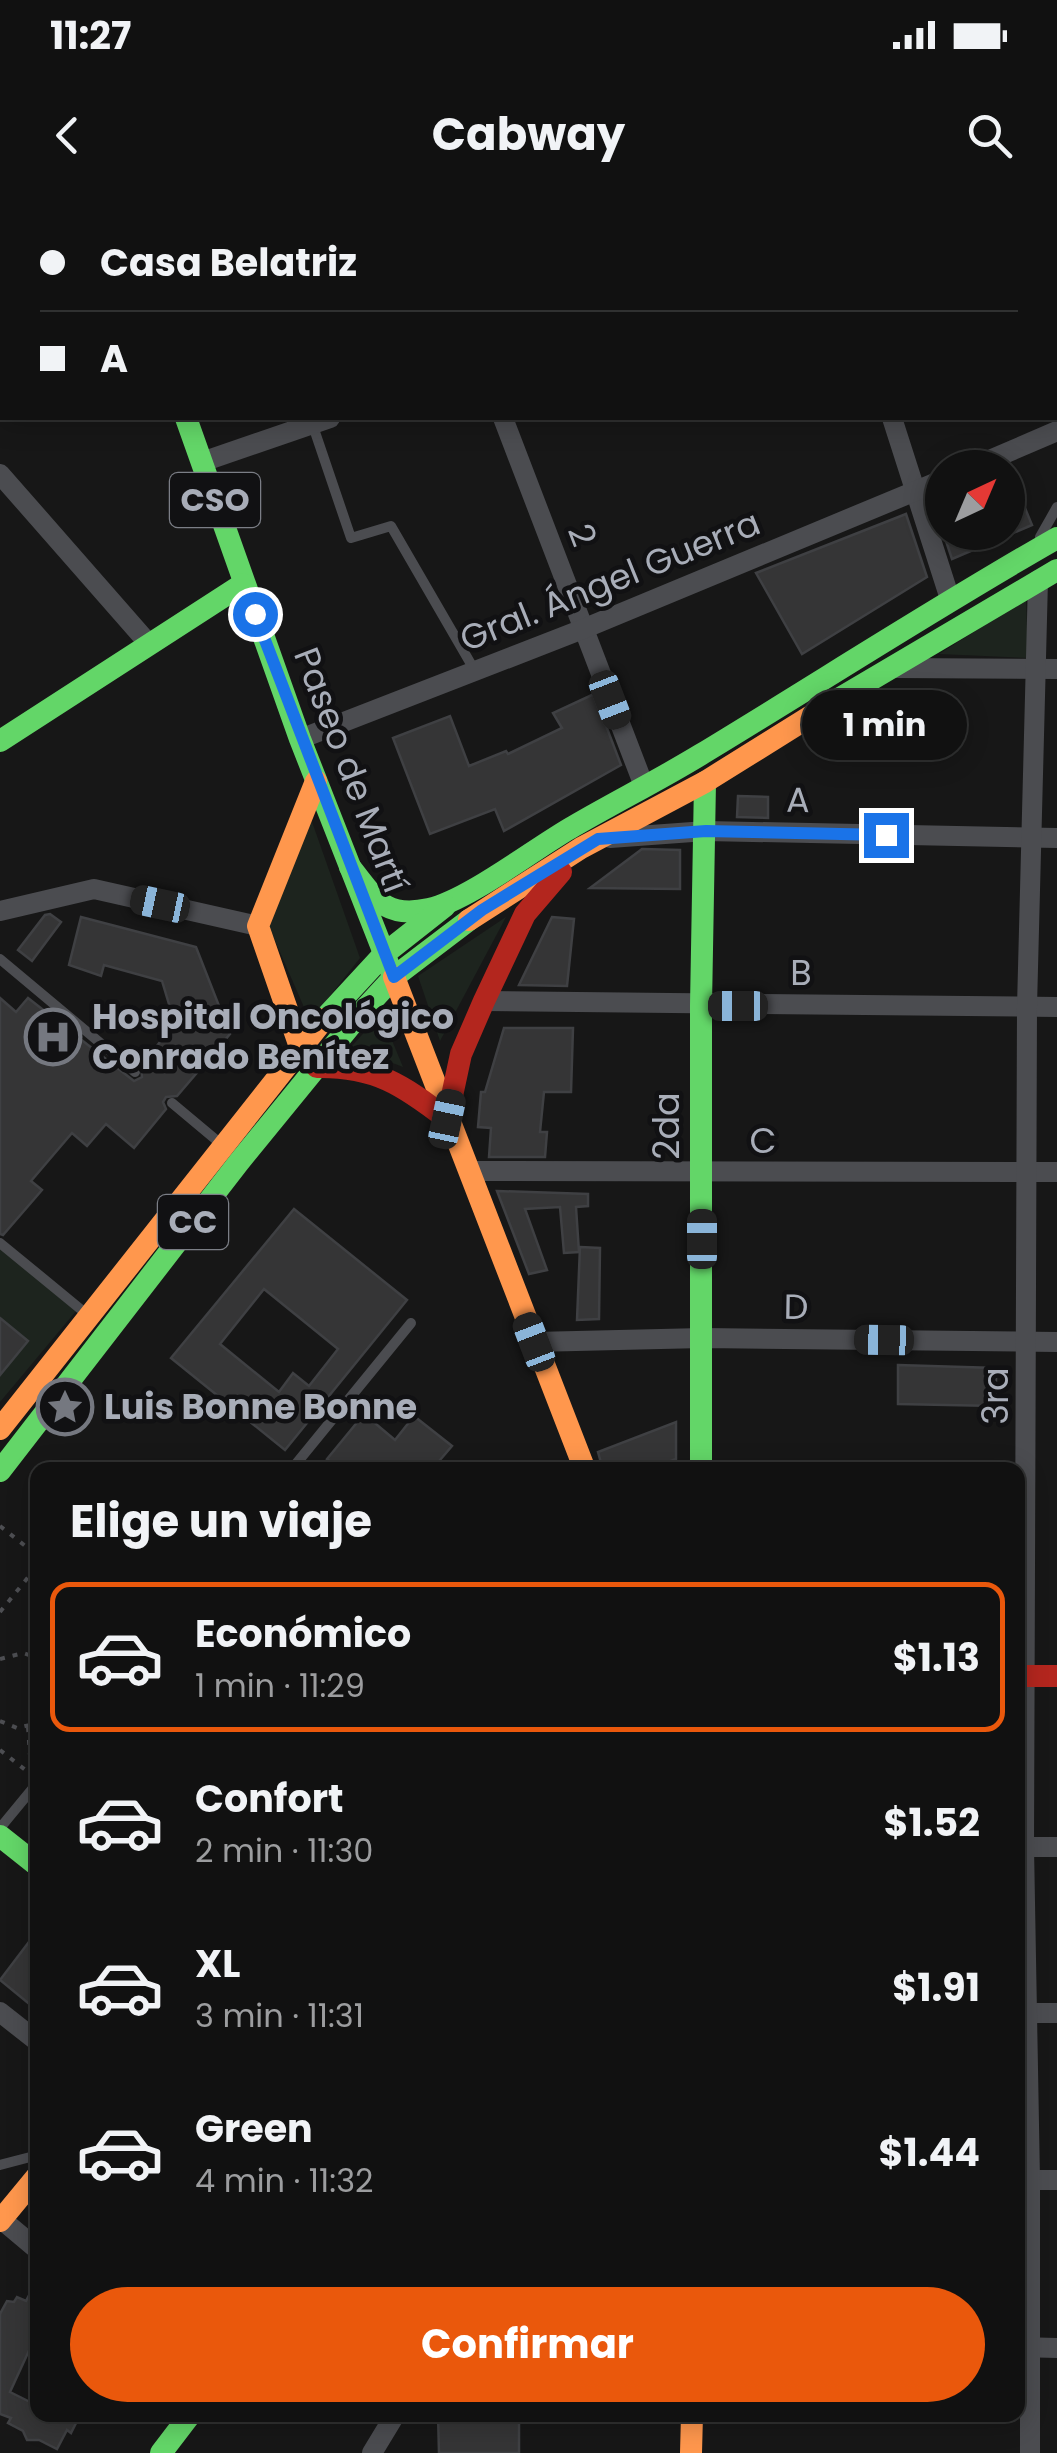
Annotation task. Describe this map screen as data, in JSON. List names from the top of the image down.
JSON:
{
  "streets": {
    "main road": [
      "CSO",
      "Paseo de Martí",
      "2da",
      "CC"
    ],
    "street": [
      "2",
      "Gral. Ángel Guerra",
      "A",
      "B",
      "C",
      "D",
      "3ra"
    ]
  },
  "crossings": [
    ["2", "Gral. Ángel Guerra"],
    ["2", "CC"],
    ["Gral. Ángel Guerra", "Paseo de Martí"],
    ["Paseo de Martí", "C"],
    ["Paseo de Martí", "CC"],
    ["Paseo de Martí", "D"],
    ["A", "2da"],
    ["A", "CC"],
    ["A", "3ra"],
    ["B", "2da"],
    ["B", "3ra"],
    ["2da", "C"],
    ["2da", "CC"],
    ["2da", "D"],
    ["C", "3ra"],
    ["CC", "3ra"],
    ["D", "3ra"]
  ],
  "places": {
    "hospital": ["Hospital Oncológico Conrado Benítez"],
    "place": ["Luis Bonne Bonne"]
  },
  "north": "top right",
  "page": {
    "status": "11:27",
    "header": "Cabway",
    "banner": ["Casa Belatriz", "A"],
    "bubble": "1 min",
    "heading": "Elige un viaje",
    "list": [
      {
        "name": "Económico",
        "note": "1 min · 11:29",
        "value": "$1.13"
      },
      {
        "name": "Confort",
        "note": "2 min · 11:30",
        "value": "$1.52"
      },
      {
        "name": "XL",
        "note": "3 min · 11:31",
        "value": "$1.91"
      },
      {
        "name": "Green",
        "note": "4 min · 11:32",
        "value": "$1.44"
      }
    ],
    "buttons": "Confirmar"
  }
}
